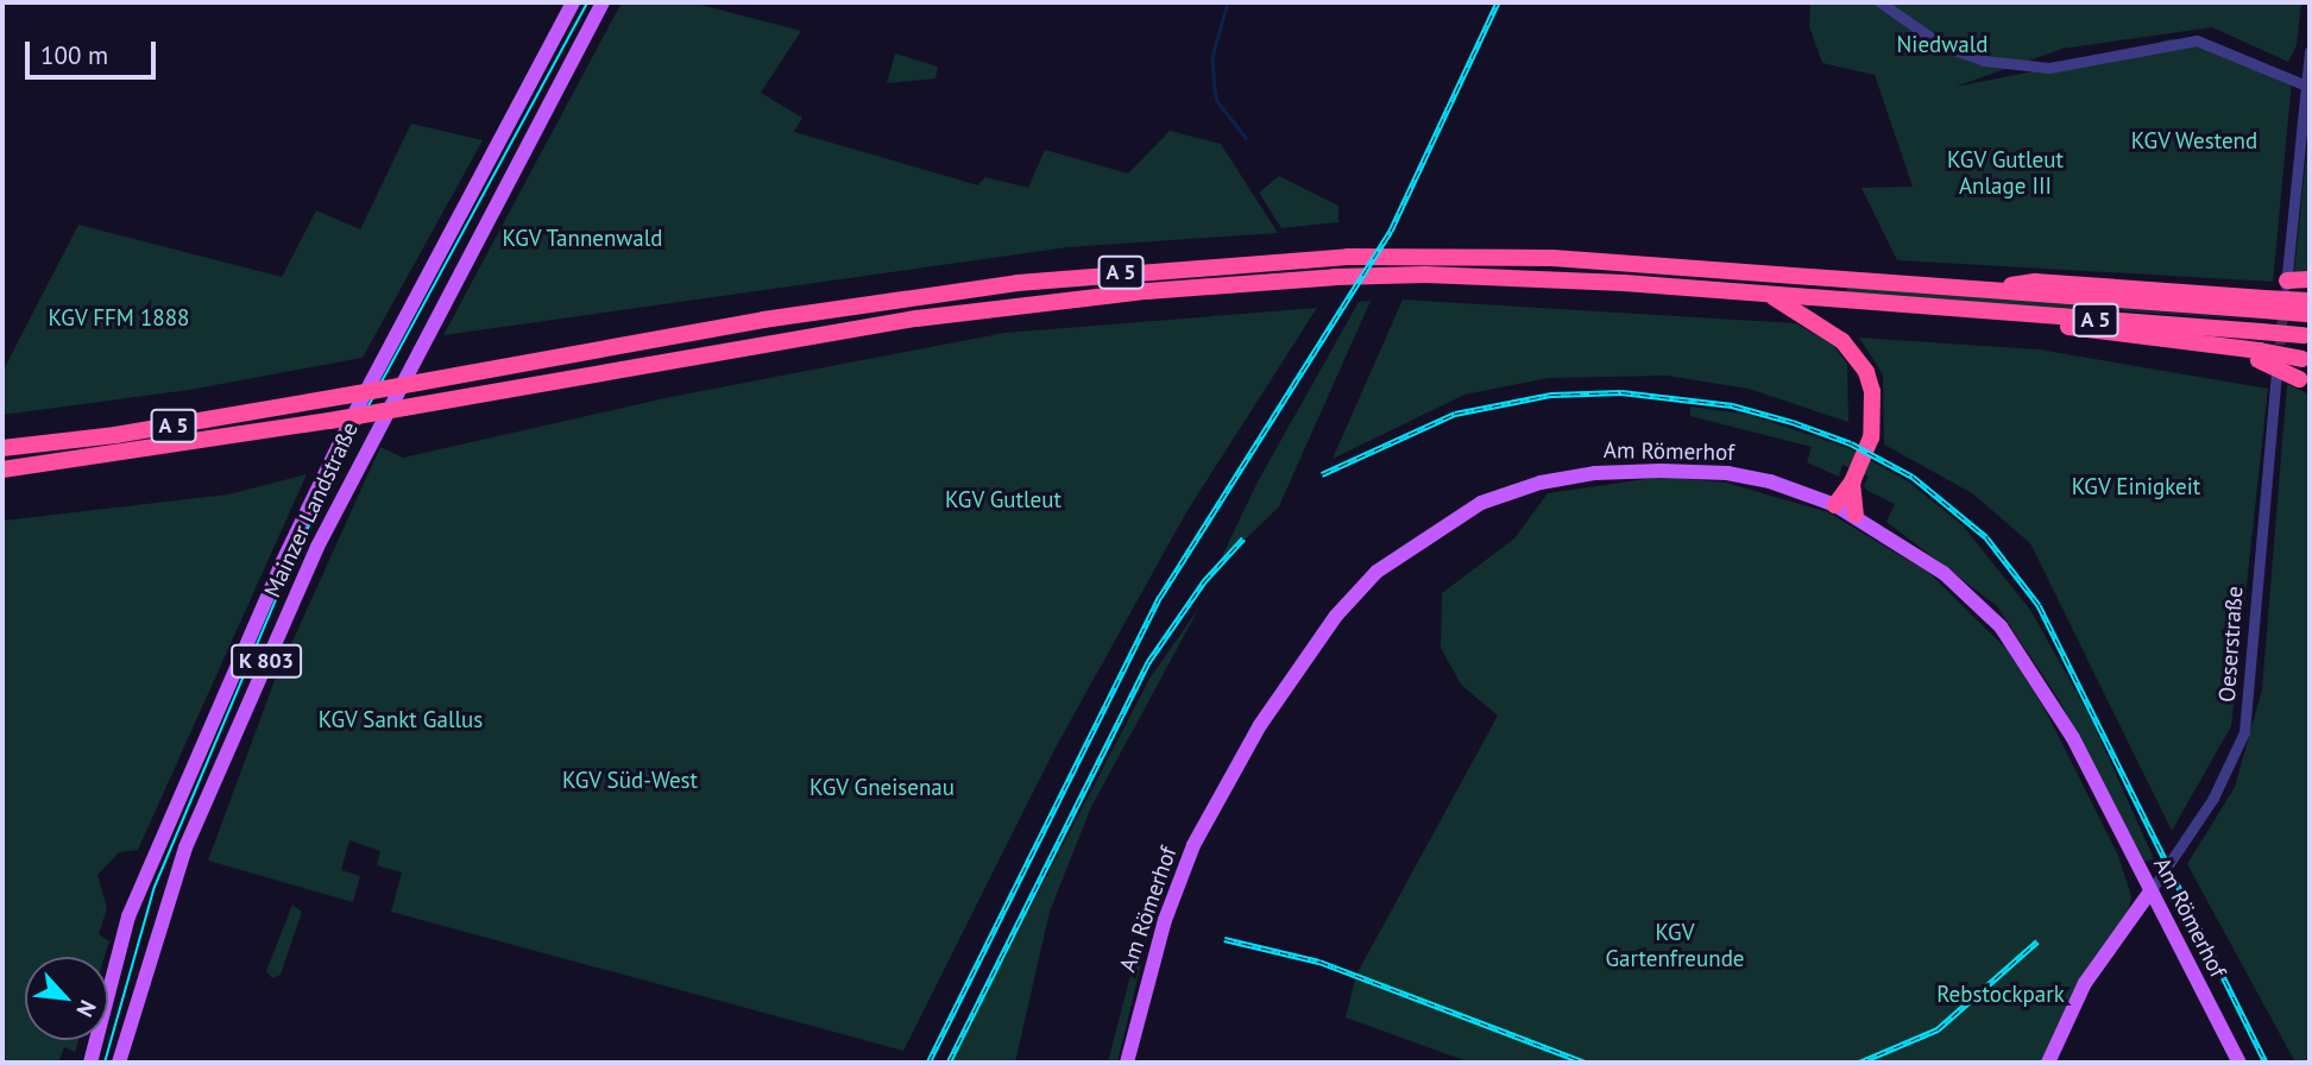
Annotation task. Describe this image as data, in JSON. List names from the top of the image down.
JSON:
{
  "streets": {
    "highway": ["A 5"],
    "main road": ["Am Römerhof", "Mainzer Landstraße", "K 803"],
    "street": ["Oeserstraße"]
  },
  "crossings": [
    ["Am Römerhof", "Oeserstraße"]
  ],
  "parks": [
    "Niedwald",
    "KGV Westend",
    "KGV Gutleut Anlage III",
    "KGV Tannenwald",
    "KGV FFM 1888",
    "KGV Einigkeit",
    "KGV Gutleut",
    "KGV Sankt Gallus",
    "KGV Süd-West",
    "KGV Gneisenau",
    "KGV Gartenfreunde",
    "Rebstockpark"
  ],
  "scale_bar": "100 m",
  "north": "bottom right"
}
